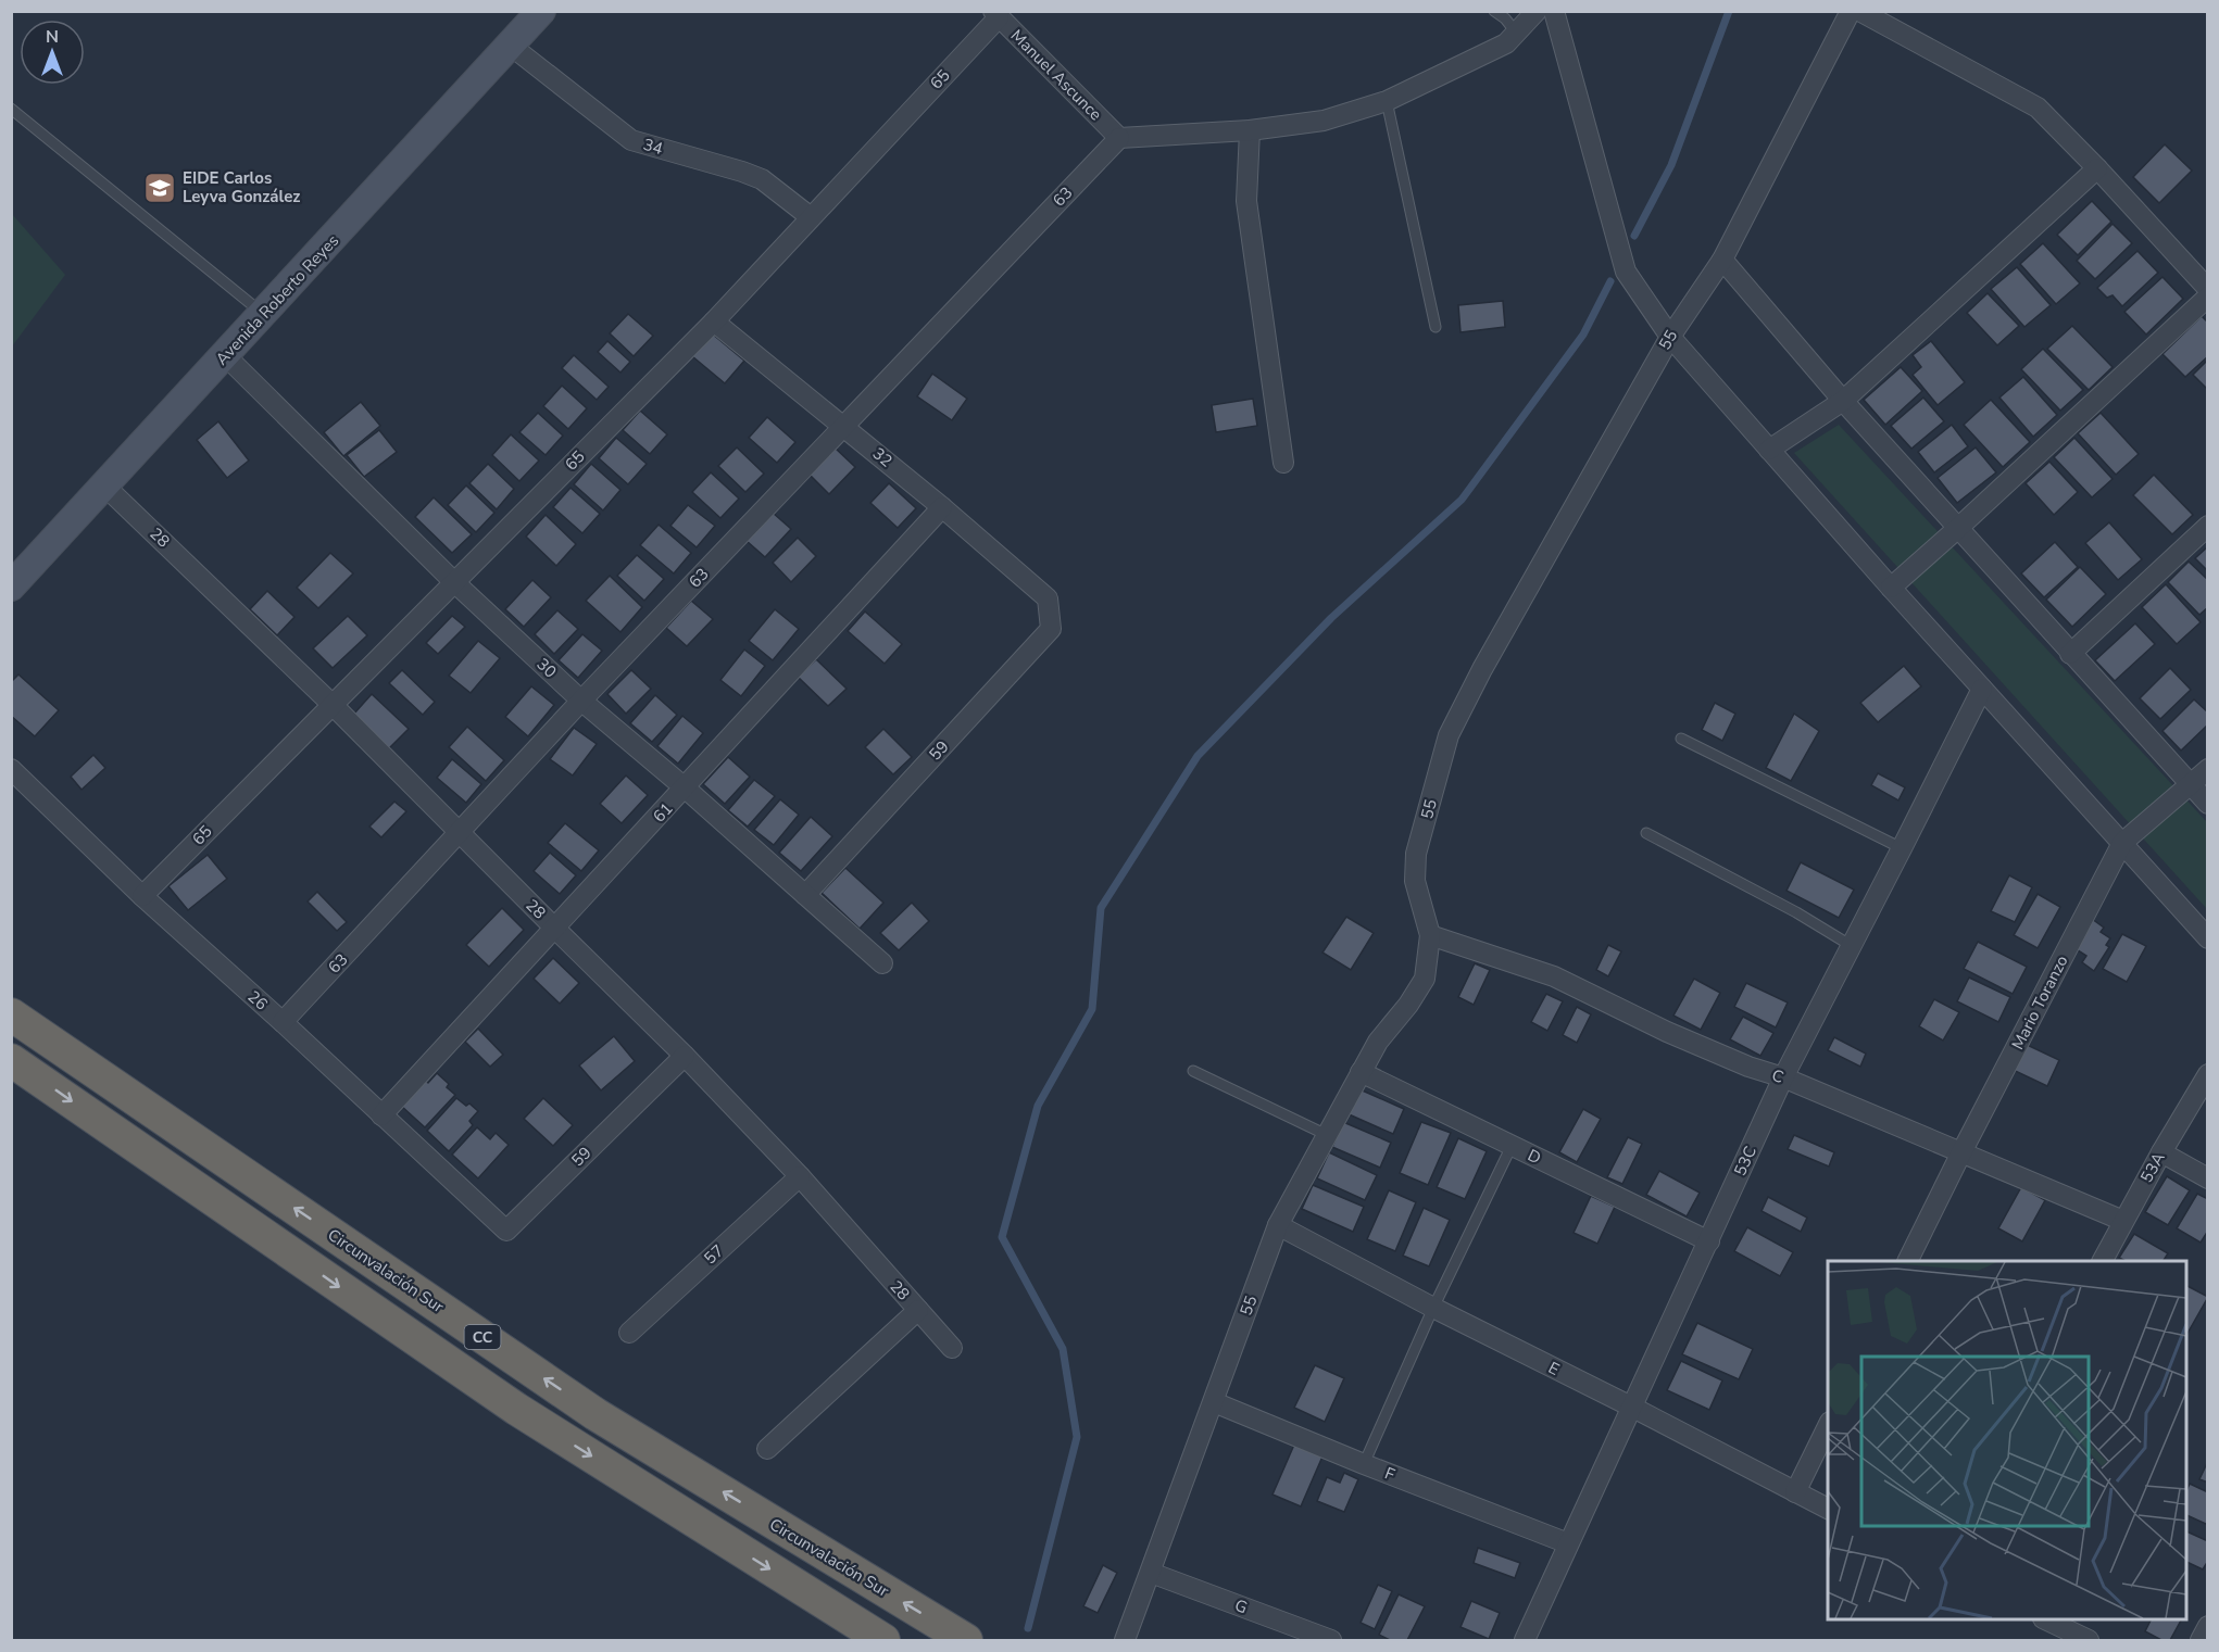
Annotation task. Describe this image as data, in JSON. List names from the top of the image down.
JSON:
{
  "streets": {
    "highway": ["Circunvalación Sur", "CC"],
    "main road": ["Avenida Roberto Reyes"],
    "street": [
      "Manuel Ascunce",
      "65",
      "34",
      "63",
      "55",
      "32",
      "28",
      "30",
      "59",
      "61",
      "26",
      "Mario Toranzo",
      "C",
      "D",
      "53C",
      "53A",
      "57",
      "E",
      "F",
      "G"
    ]
  },
  "crossings": [
    ["Manuel Ascunce", "65"],
    ["Manuel Ascunce", "63"],
    ["65", "34"],
    ["65", "32"],
    ["65", "28"],
    ["65", "30"],
    ["65", "26"],
    ["34", "Avenida Roberto Reyes"],
    ["63", "32"],
    ["63", "28"],
    ["63", "30"],
    ["63", "26"],
    ["Avenida Roberto Reyes", "28"],
    ["Avenida Roberto Reyes", "30"],
    ["55", "C"],
    ["55", "D"],
    ["55", "E"],
    ["55", "F"],
    ["55", "G"],
    ["32", "59"],
    ["32", "61"],
    ["28", "59"],
    ["28", "61"],
    ["28", "57"],
    ["30", "59"],
    ["30", "61"],
    ["59", "26"],
    ["61", "26"],
    ["Mario Toranzo", "C"],
    ["C", "53C"],
    ["C", "53A"],
    ["D", "53C"],
    ["53C", "E"],
    ["53C", "F"]
  ],
  "places": {
    "school or university": ["EIDE Carlos Leyva González"]
  },
  "north": "top"
}
